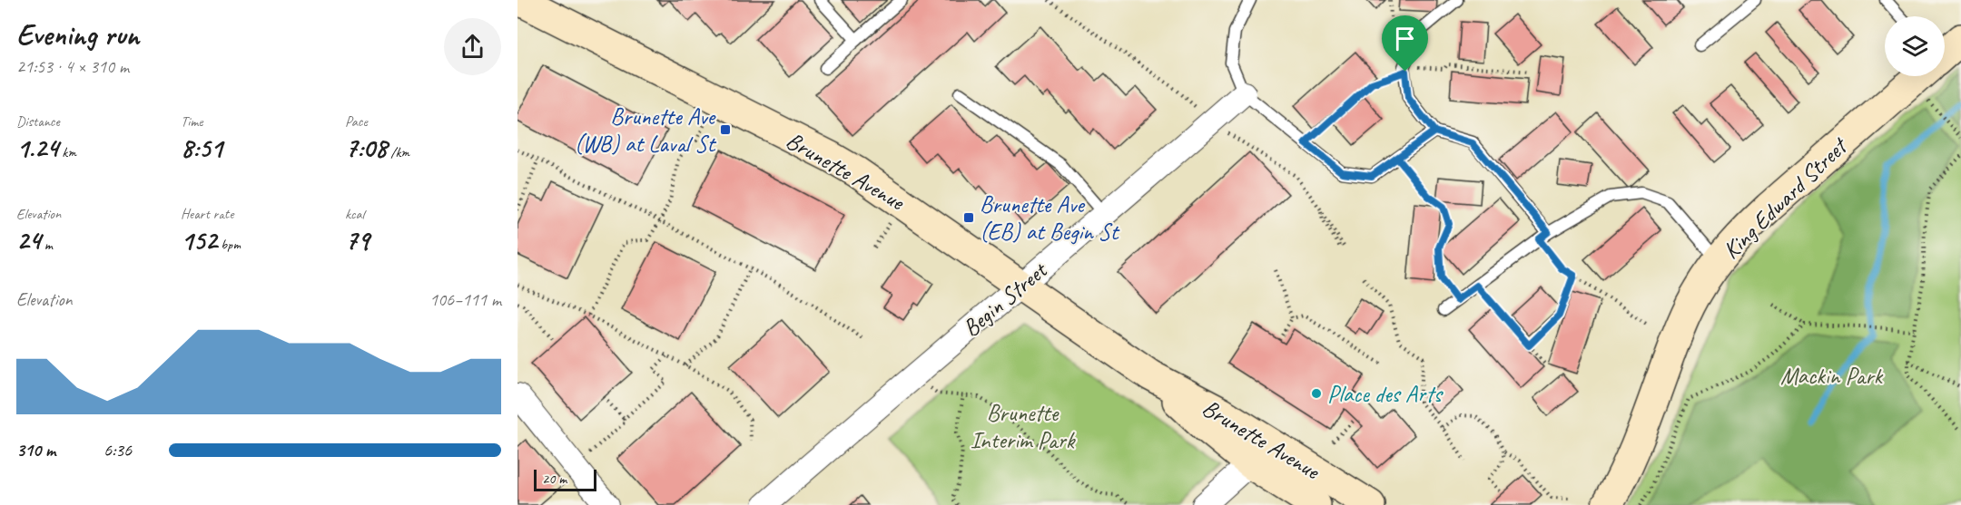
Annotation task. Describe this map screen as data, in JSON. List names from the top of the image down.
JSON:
{
  "streets": {
    "main road": ["Brunette Avenue", "King Edward Street"],
    "street": ["Begin Street"]
  },
  "crossings": [
    ["Brunette Avenue", "Begin Street"]
  ],
  "parks": ["Mackin Park", "Brunette Interim Park"],
  "places": {
    "transit": ["Brunette Ave (WB) at Laval St", "Brunette Ave (EB) at Begin St"],
    "other": ["Place des Arts"]
  },
  "scale_bar": "20 m",
  "page": {
    "heading": ["Evening run", "21:53 · 4 × 310 m"],
    "stats": [
      ["Distance", "1.24 km"],
      ["Time", "8:51"],
      ["Pace", "7:08 /km"],
      ["Elevation", "24 m"],
      ["Heart rate", "152 bpm"],
      ["kcal", "79"]
    ],
    "chart": ["Elevation", "106–111 m"],
    "list": [
      {
        "name": "310 m",
        "note": "6:36"
      }
    ],
    "scale": "20 m"
  }
}
